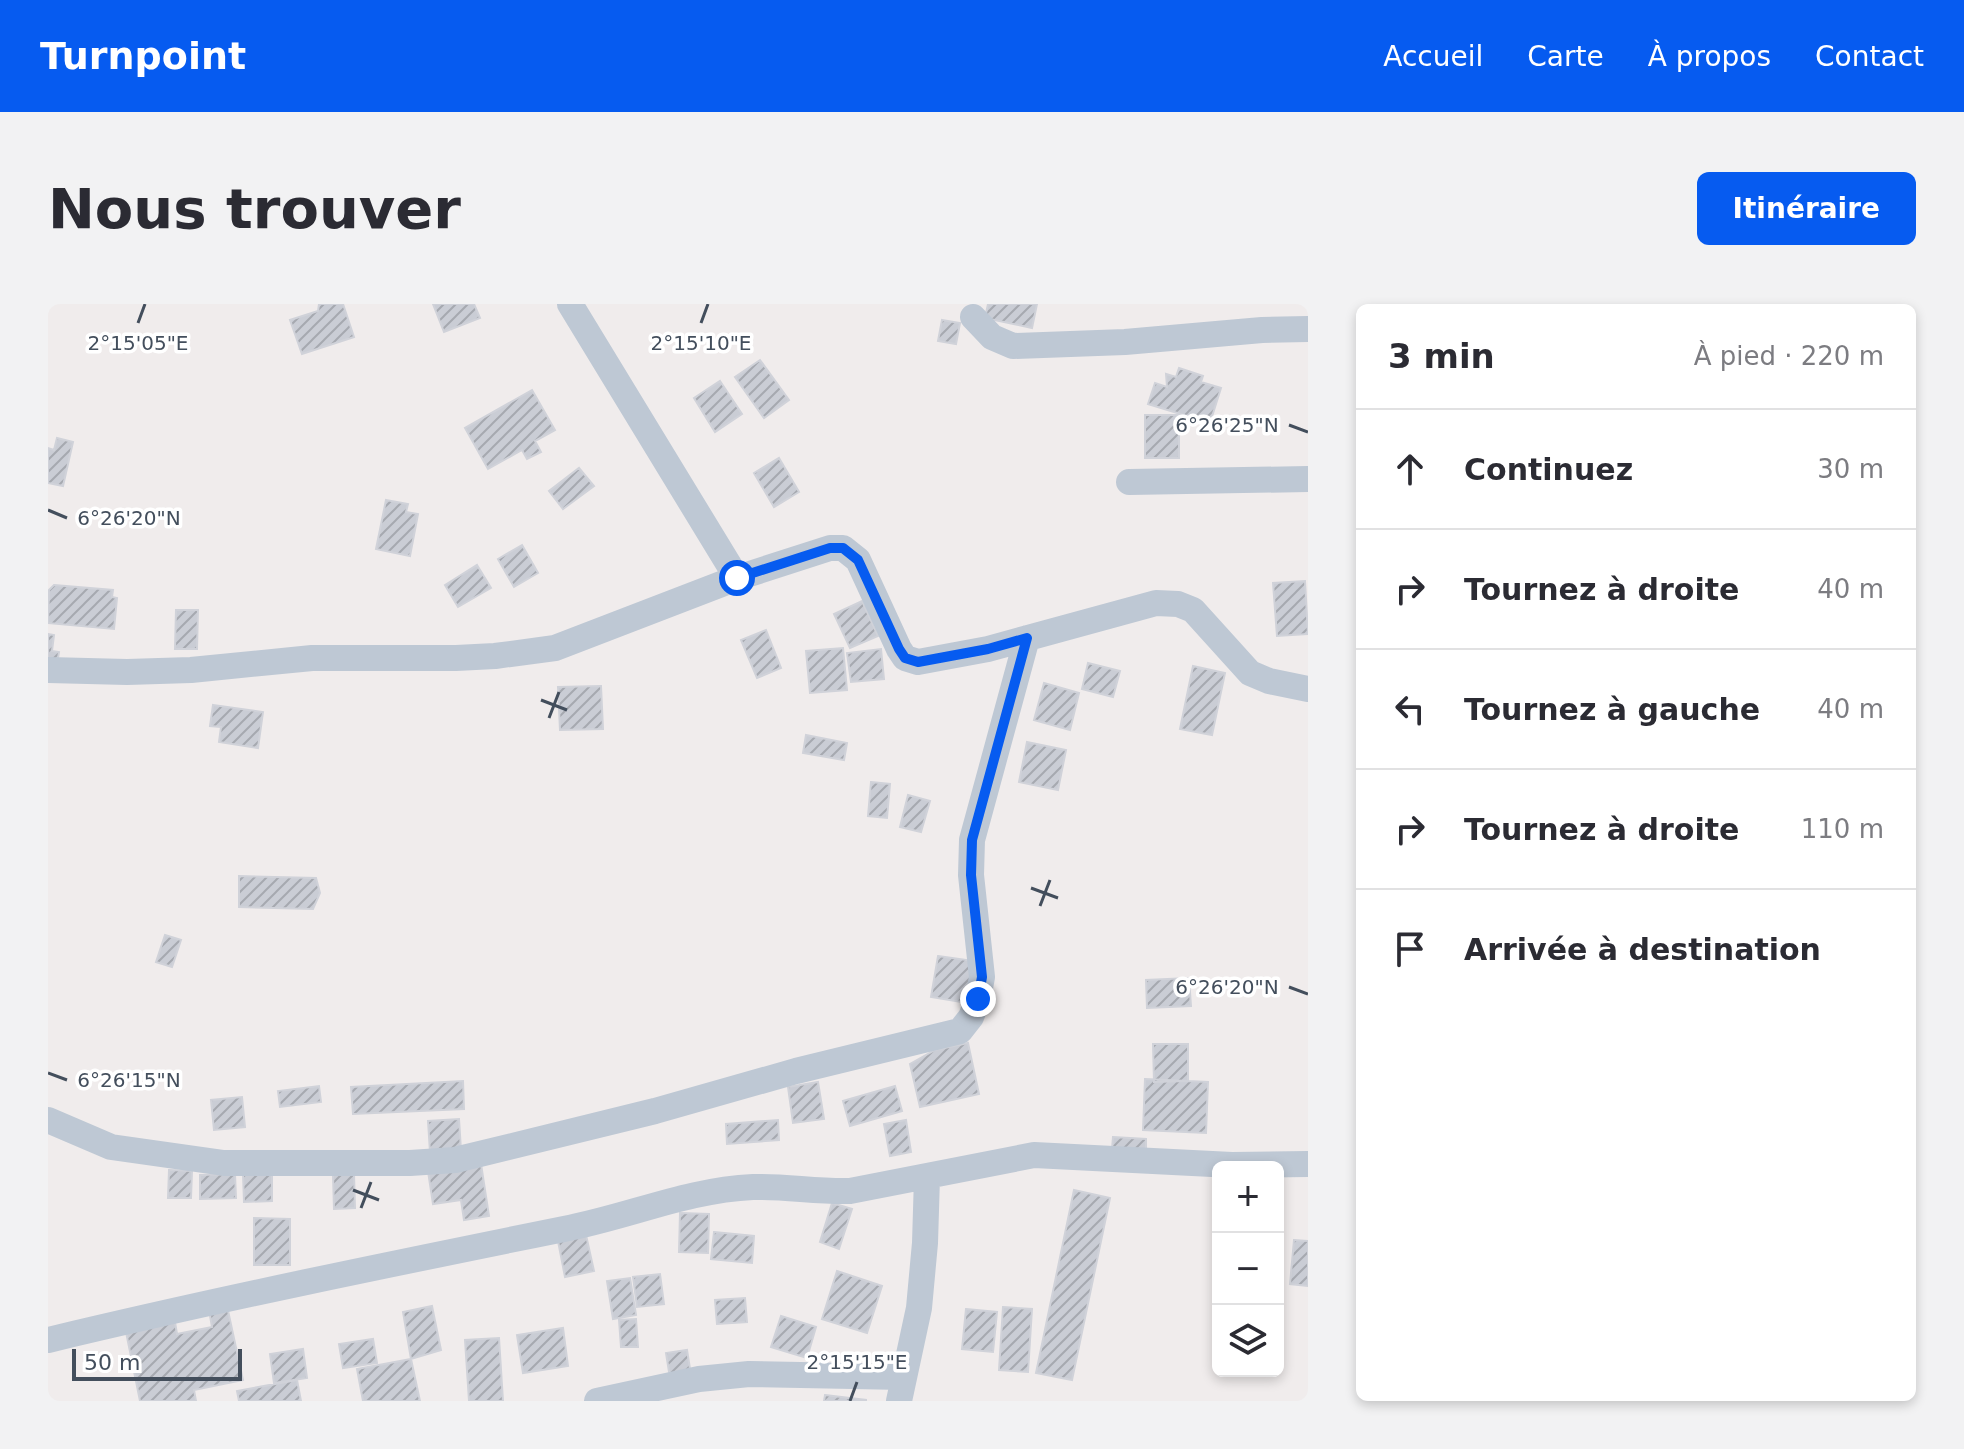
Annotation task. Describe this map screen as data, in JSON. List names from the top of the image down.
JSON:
{
  "scale_bar": "50 m",
  "page": {
    "header": "Turnpoint",
    "nav": [
      "Accueil",
      "Carte",
      "À propos",
      "Contact"
    ],
    "buttons": "Itinéraire",
    "title": "Nous trouver",
    "heading": ["3 min", "À pied · 220 m"],
    "list": [
      ["Continuez", "30 m"],
      ["Tournez à droite", "40 m"],
      ["Tournez à gauche", "40 m"],
      ["Tournez à droite", "110 m"],
      "Arrivée à destination"
    ],
    "map_buttons": ["+", "−"],
    "scale": "50 m"
  },
  "coordinates": [
    "2°15'05\"E",
    "2°15'10\"E",
    "6°26'25\"N",
    "6°26'20\"N",
    "6°26'15\"N",
    "2°15'15\"E"
  ]
}
